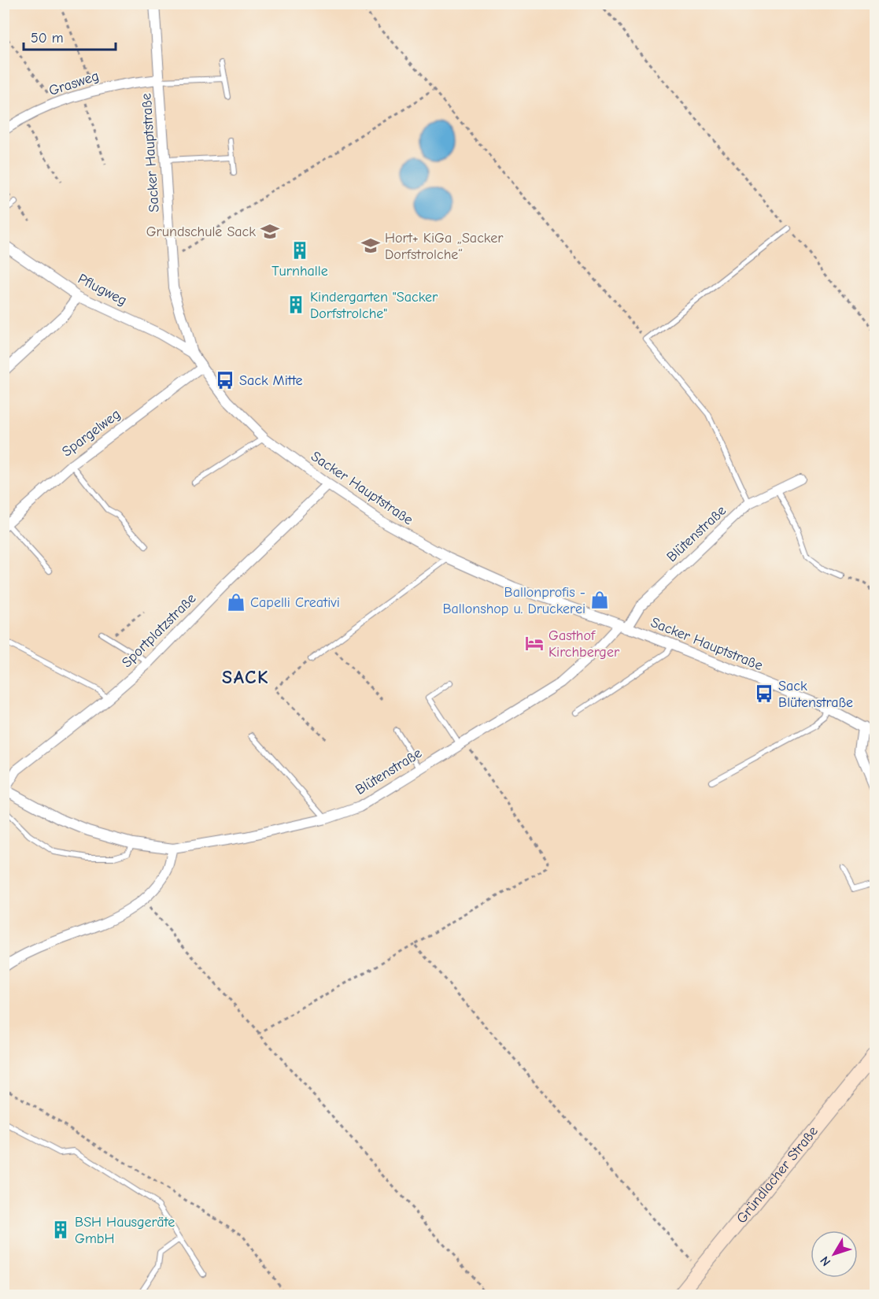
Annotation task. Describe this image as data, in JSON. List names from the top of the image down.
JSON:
{
  "streets": {
    "main road": ["Gründlacher Straße"],
    "street": [
      "Grasweg",
      "Sacker Hauptstraße",
      "Pflugweg",
      "Spargelweg",
      "Blütenstraße",
      "Sportplatzstraße"
    ]
  },
  "crossings": [
    ["Grasweg", "Sacker Hauptstraße"],
    ["Sacker Hauptstraße", "Pflugweg"],
    ["Sacker Hauptstraße", "Spargelweg"],
    ["Sacker Hauptstraße", "Blütenstraße"],
    ["Sacker Hauptstraße", "Sportplatzstraße"],
    ["Blütenstraße", "Sportplatzstraße"]
  ],
  "districts": ["SACK"],
  "places": {
    "school or university": ["Grundschule Sack", "Hort+ KiGa „Sacker Dorfstrolche“"],
    "building": ["Turnhalle", "Kindergarten \"Sacker Dorfstrolche\"", "BSH Hausgeräte GmbH"],
    "bus stop": ["Sack Mitte", "Sack Blütenstraße"],
    "shop": ["Ballonprofis - Ballonshop u. Druckerei", "Capelli Creativi"],
    "hotel": ["Gasthof Kirchberger"]
  },
  "scale_bar": "50 m",
  "north": "bottom left"
}
